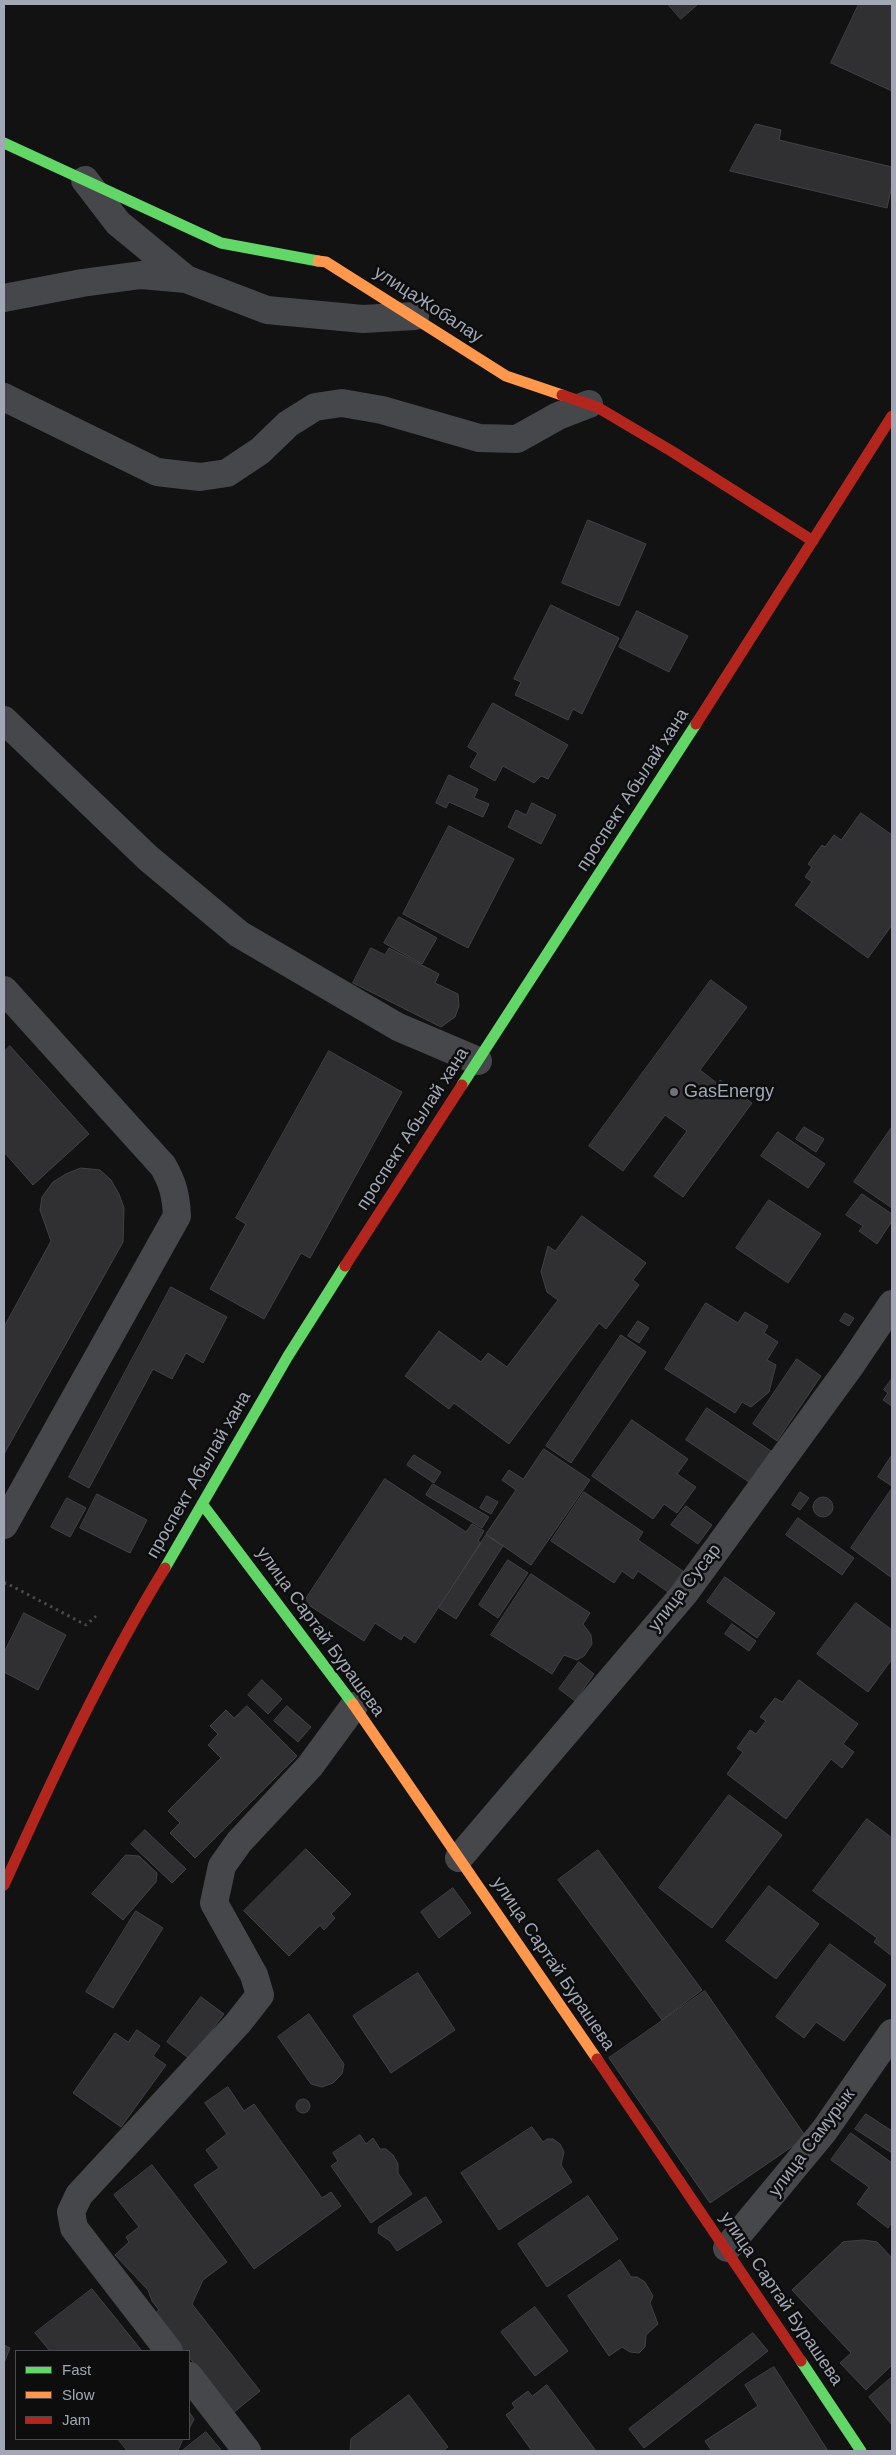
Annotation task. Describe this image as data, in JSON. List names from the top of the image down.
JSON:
{
  "streets": {
    "street": [
      "улицаЖобалау",
      "проспект Абылай хана",
      "улица Сусар",
      "улица Сартай Бурашева",
      "улица Самурык"
    ]
  },
  "crossings": [
    ["улицаЖобалау", "проспект Абылай хана"],
    ["проспект Абылай хана", "улица Сартай Бурашева"],
    ["улица Сусар", "улица Сартай Бурашева"],
    ["улица Сартай Бурашева", "улица Самурык"]
  ],
  "places": ["GasEnergy"],
  "legend": ["Fast", "Slow", "Jam"]
}
